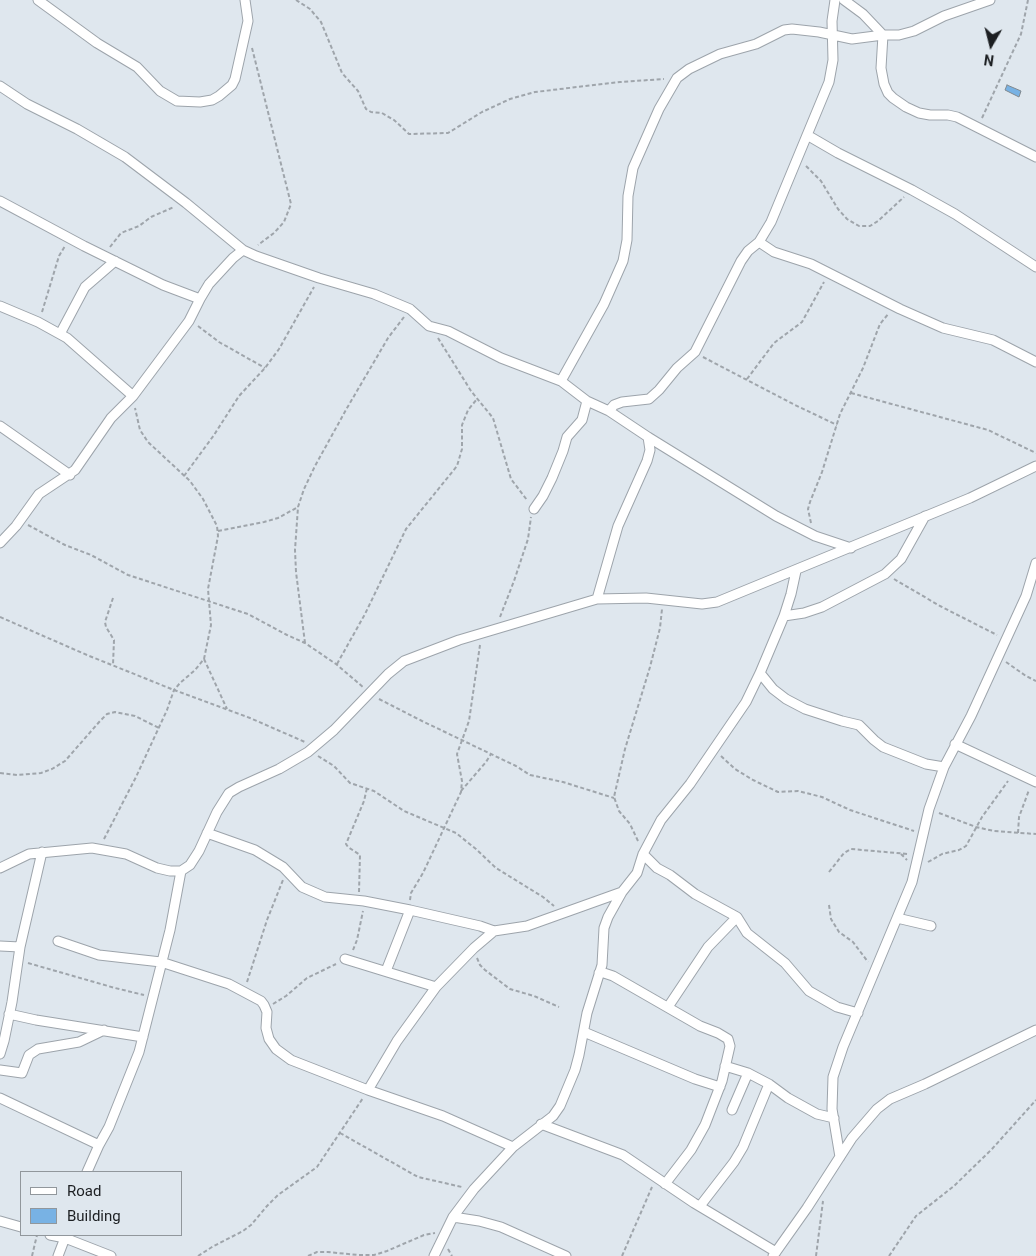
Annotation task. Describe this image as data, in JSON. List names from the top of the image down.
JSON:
{
  "legend": ["Road", "Building"],
  "north": "bottom"
}
